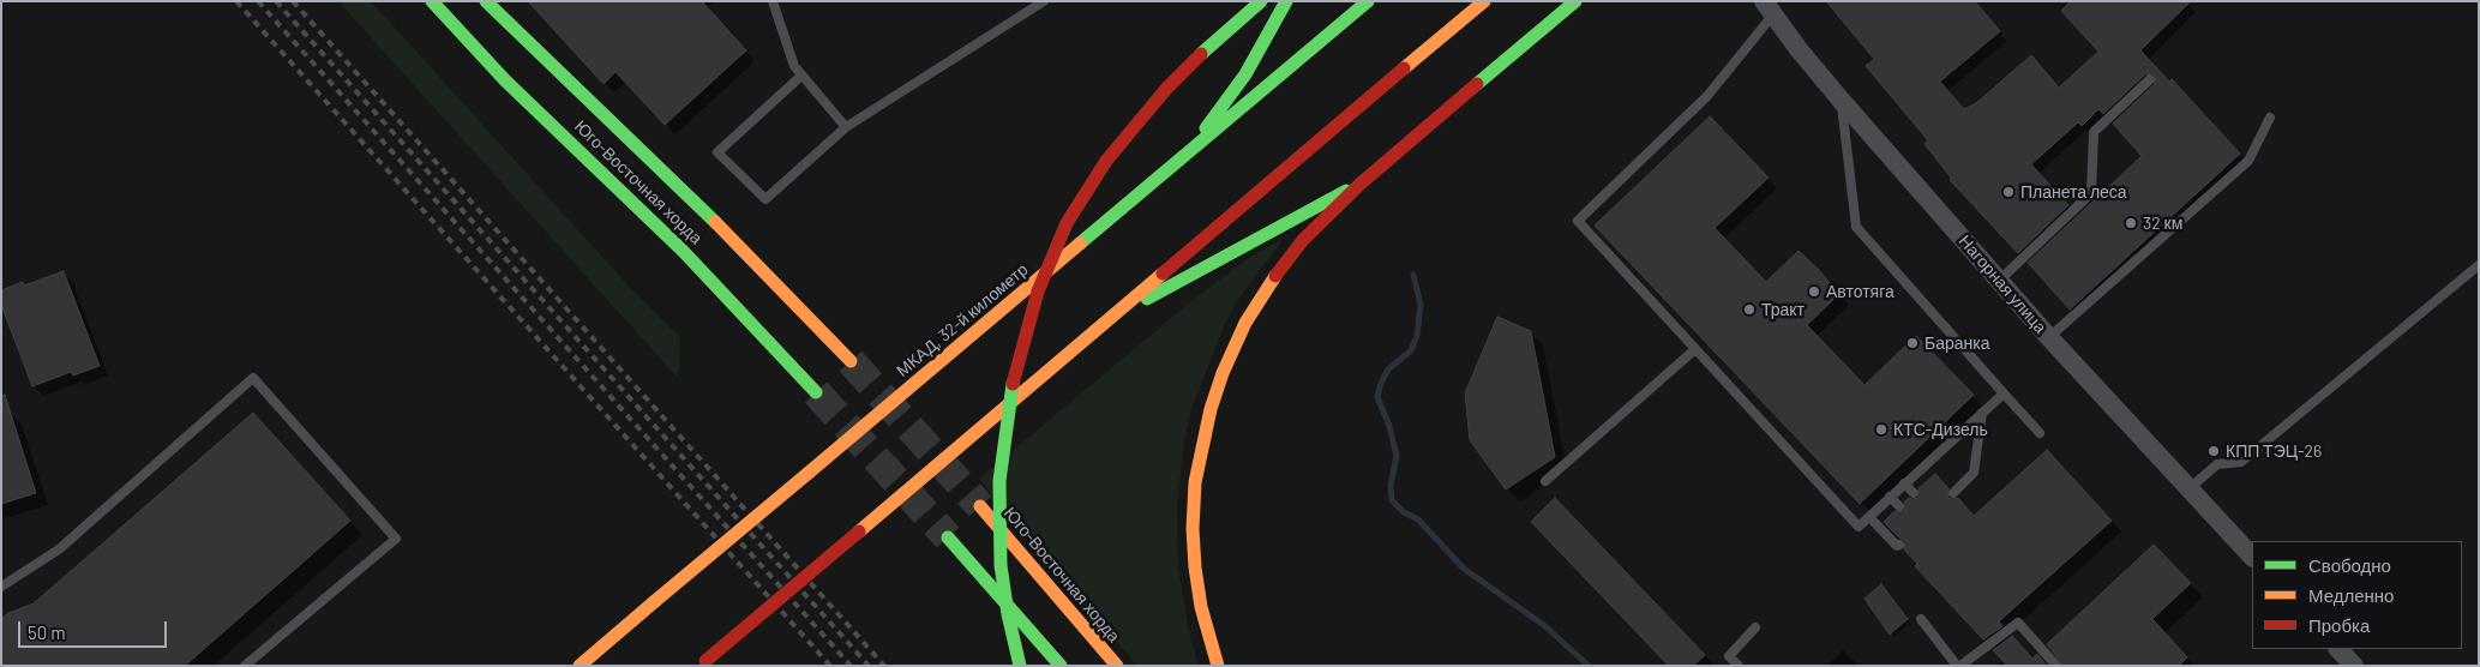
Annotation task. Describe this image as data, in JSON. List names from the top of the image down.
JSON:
{
  "streets": {
    "main road": ["Юго-Восточная хорда", "МКАД, 32-й километр"],
    "street": ["Нагорная улица"]
  },
  "places": [
    "Планета леса",
    "32 км",
    "Автотяга",
    "Тракт",
    "Баранка",
    "КТС-Дизель",
    "КПП ТЭЦ-26"
  ],
  "legend": ["Свободно", "Медленно", "Пробка"],
  "scale_bar": "50 m"
}
